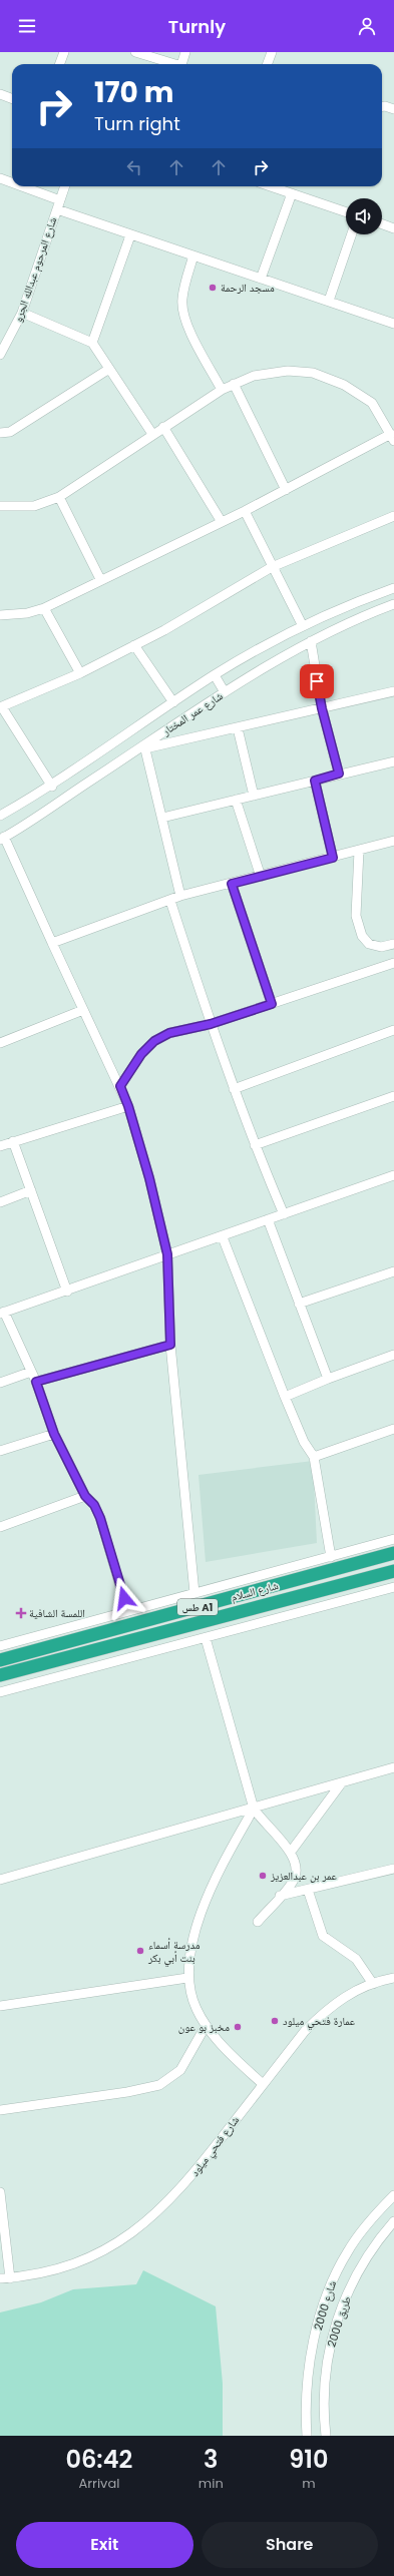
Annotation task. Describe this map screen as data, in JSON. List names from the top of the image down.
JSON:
{
  "streets": {
    "highway": ["شارع السلام", "طس A1"],
    "street": [
      "شارع المرحوم عبدالله الجرو",
      "شارع عمر المختار",
      "شارع فتحي ميلود",
      "شارع 2000",
      "طريق 2000"
    ]
  },
  "places": {
    "other": [
      "مسجد الرحمة",
      "عمر بن عبدالعزيز",
      "مدرسة أسماء بنت أبي بكر",
      "عمارة فتحي ميلود",
      "مخبز بو عون"
    ],
    "health": ["اللمسة الشافية"]
  },
  "page": {
    "header": "Turnly",
    "turn": ["170 m", "Turn right"],
    "eta": [
      "06:42",
      "Arrival",
      "3",
      "min",
      "910",
      "m"
    ],
    "buttons": ["Exit", "Share"]
  }
}
